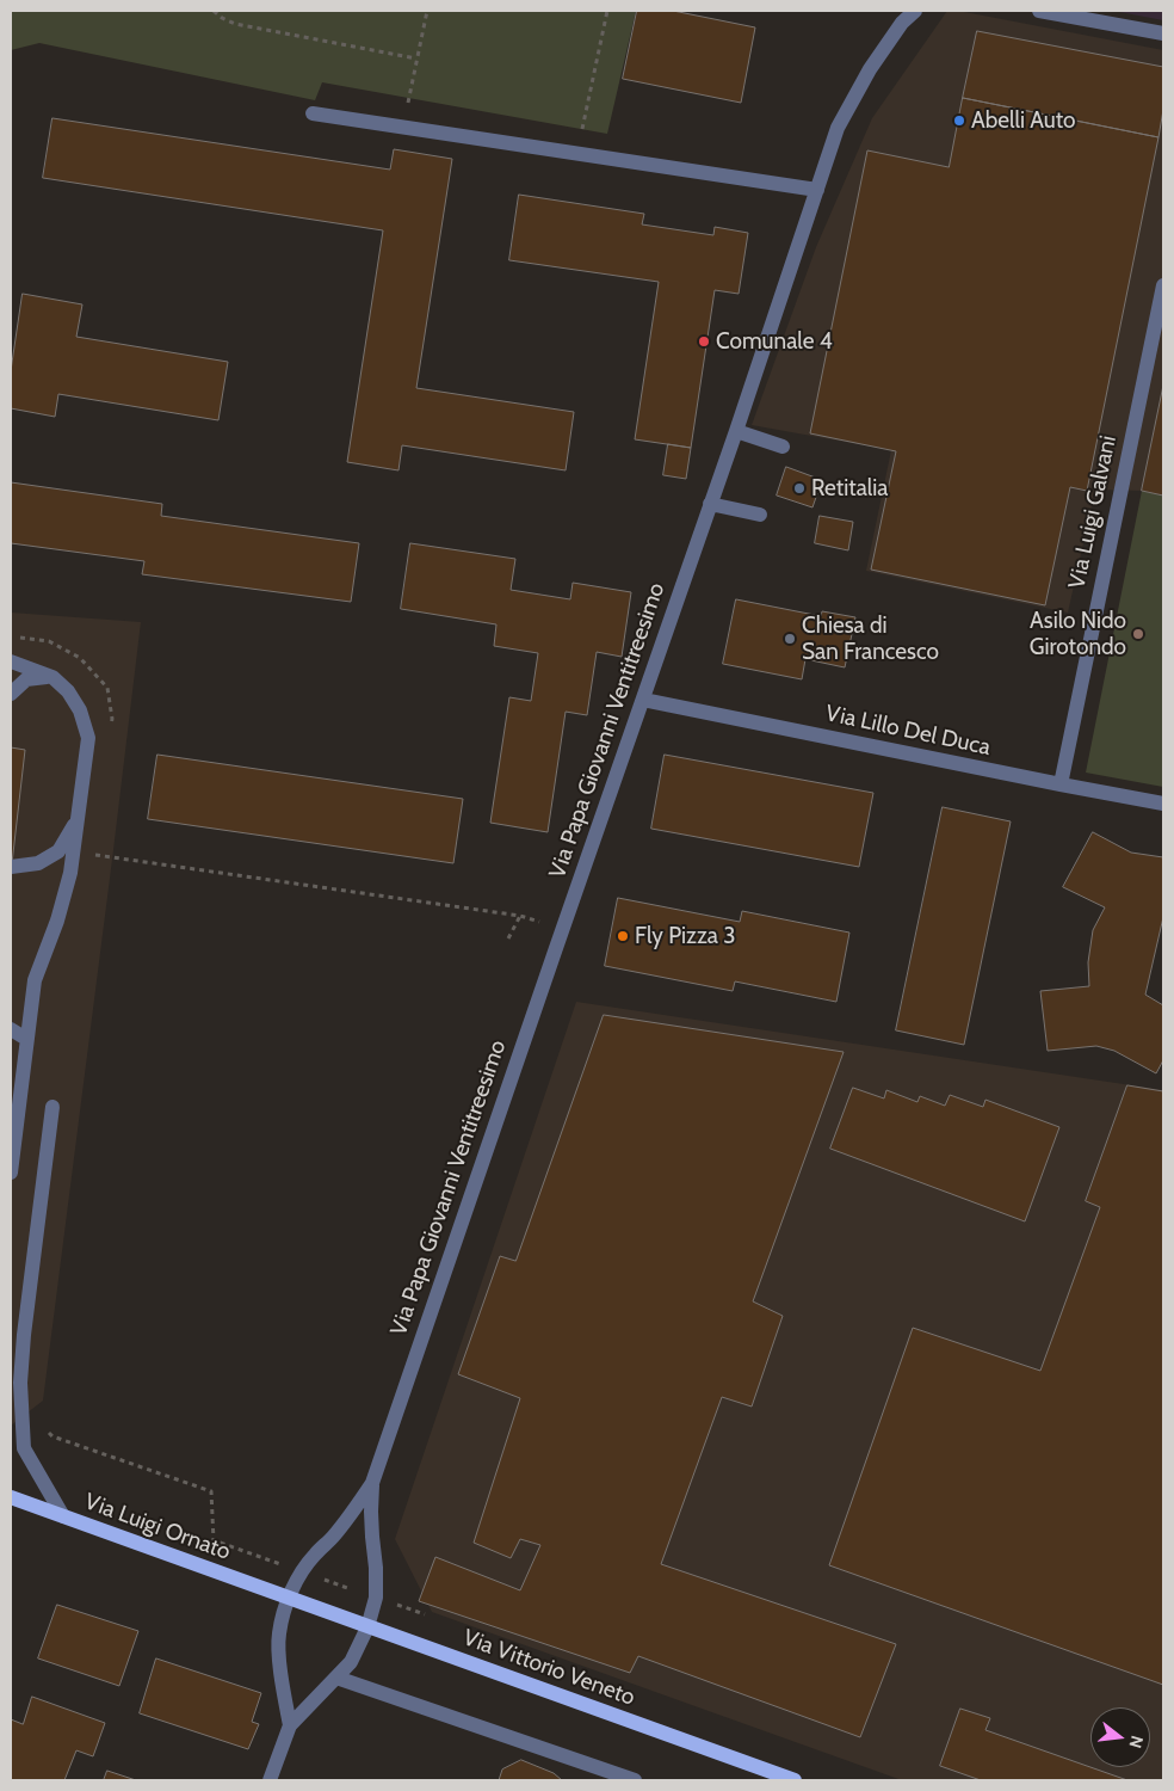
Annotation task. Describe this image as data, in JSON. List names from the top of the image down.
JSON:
{
  "streets": {
    "main road": ["Via Luigi Ornato", "Via Vittorio Veneto"],
    "street": ["Via Luigi Galvani", "Via Papa Giovanni Ventitreesimo", "Via Lillo Del Duca"]
  },
  "crossings": [
    ["Via Luigi Galvani", "Via Lillo Del Duca"],
    ["Via Papa Giovanni Ventitreesimo", "Via Lillo Del Duca"],
    ["Via Papa Giovanni Ventitreesimo", "Via Luigi Ornato"],
    ["Via Papa Giovanni Ventitreesimo", "Via Vittorio Veneto"],
    ["Via Luigi Ornato", "Via Vittorio Veneto"]
  ],
  "places": [
    "Abelli Auto",
    "Comunale 4",
    "Retitalia",
    "Asilo Nido Girotondo",
    "Chiesa di San Francesco",
    "Fly Pizza 3"
  ],
  "north": "right"
}
